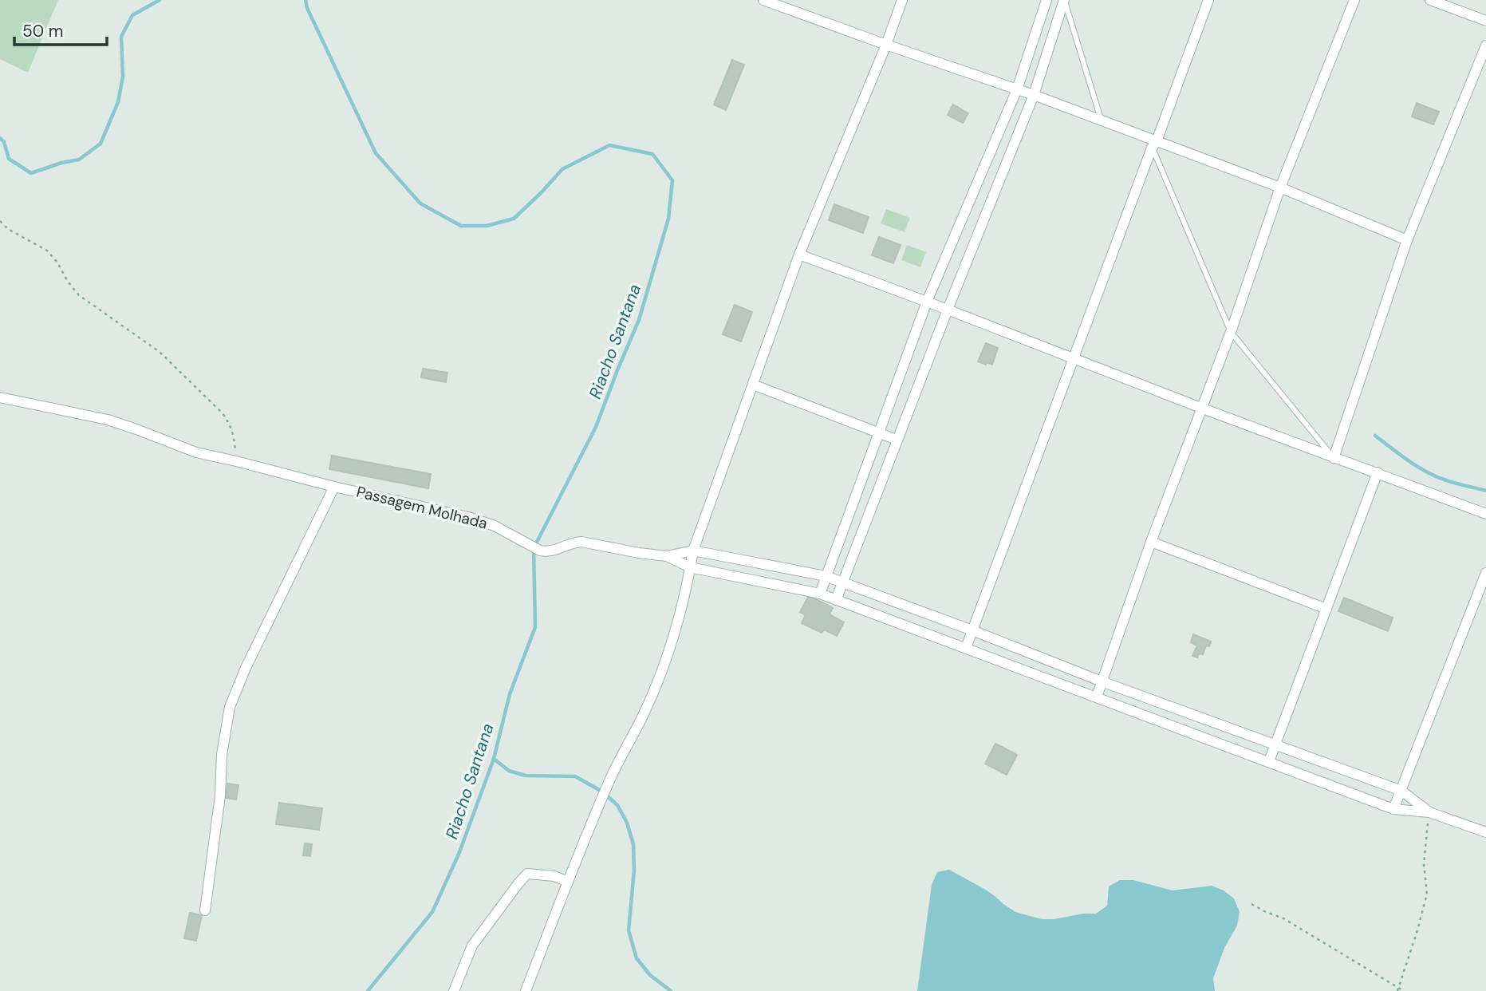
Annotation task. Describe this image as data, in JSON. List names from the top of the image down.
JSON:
{
  "streets": {
    "street": ["Passagem Molhada"]
  },
  "water": ["Riacho Santana"],
  "scale_bar": "50 m"
}
